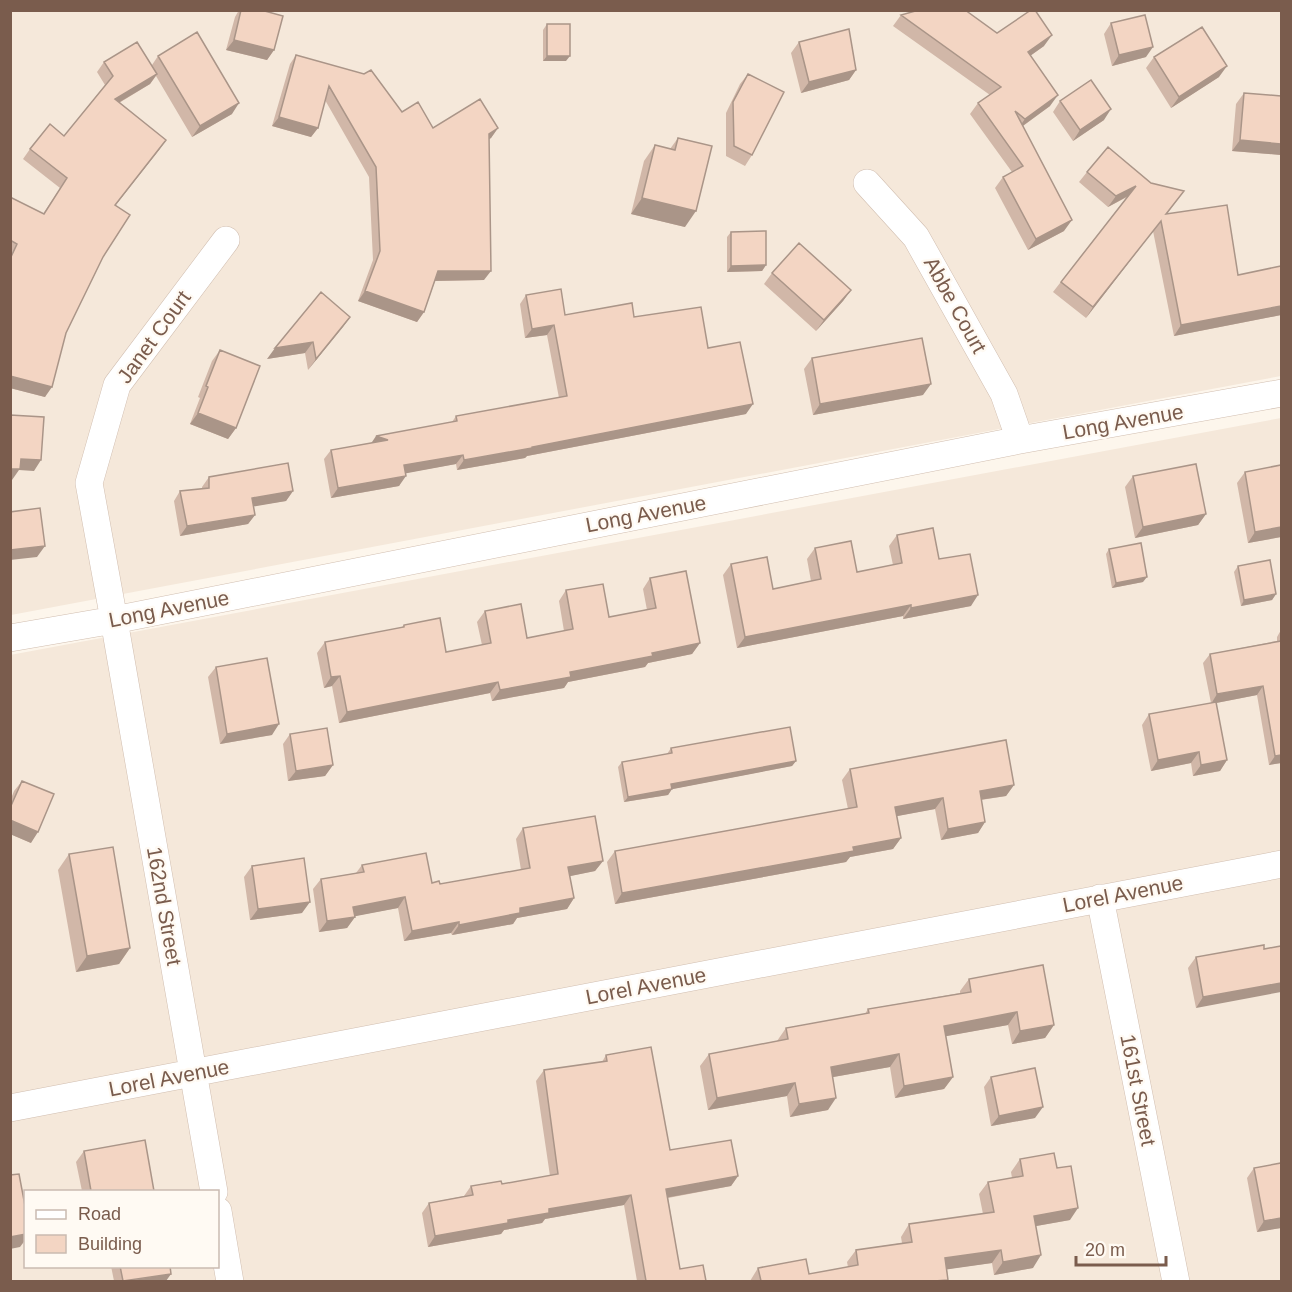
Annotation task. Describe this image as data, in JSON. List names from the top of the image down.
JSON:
{
  "streets": {
    "street": [
      "Abbe Court",
      "Janet Court",
      "Long Avenue",
      "Lorel Avenue",
      "162nd Street",
      "161st Street"
    ]
  },
  "crossings": [
    ["Abbe Court", "Long Avenue"],
    ["Janet Court", "Long Avenue"],
    ["Janet Court", "162nd Street"],
    ["Long Avenue", "162nd Street"],
    ["Lorel Avenue", "162nd Street"],
    ["Lorel Avenue", "161st Street"]
  ],
  "legend": ["Road", "Building"],
  "scale_bar": "20 m"
}
